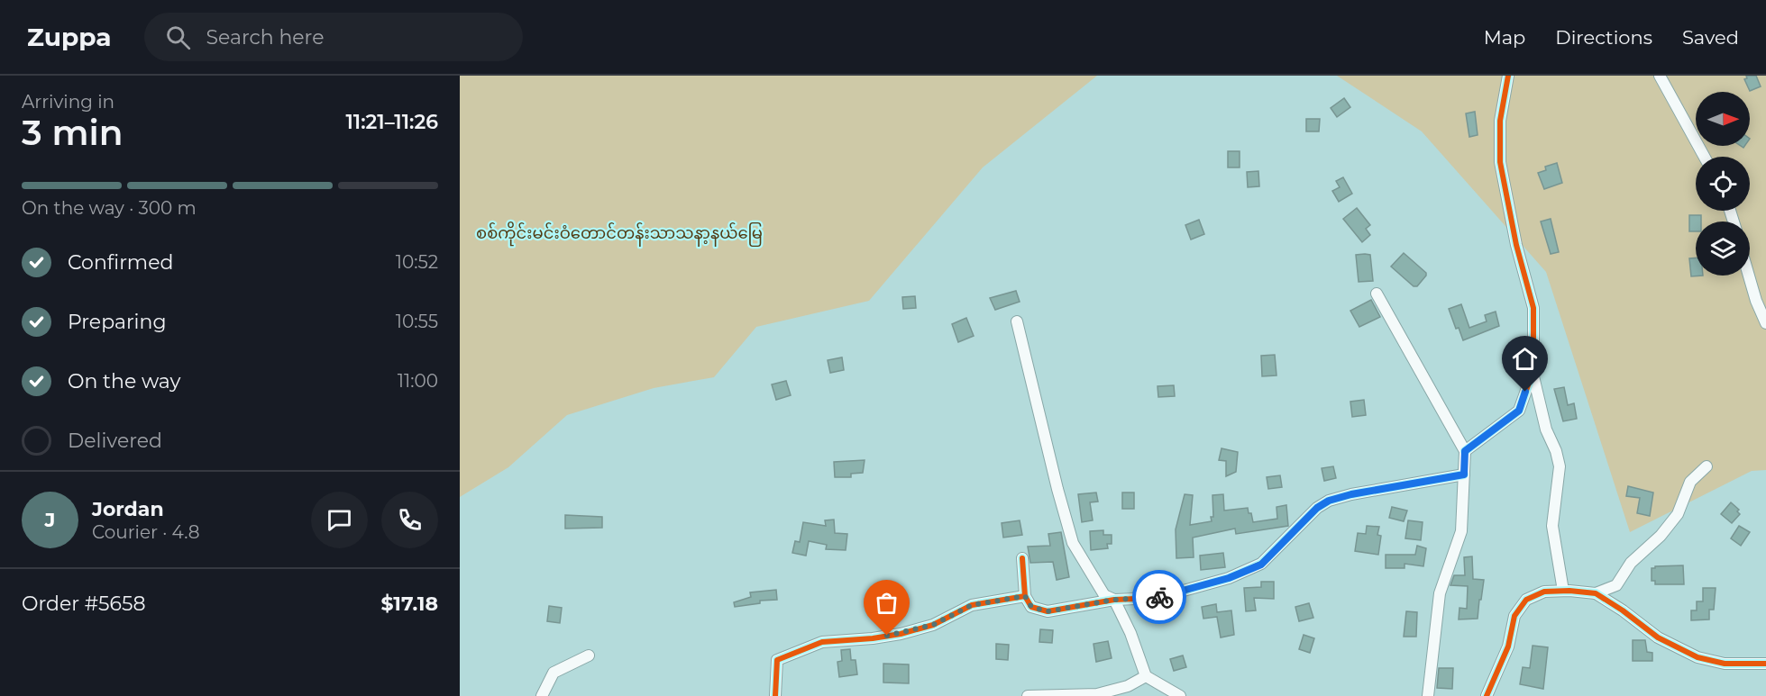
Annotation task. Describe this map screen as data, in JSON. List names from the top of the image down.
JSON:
{
  "parks": ["စစ်ကိုင်းမင်းဝံတောင်တန်းသာသနာ့နယ်မြေ"],
  "north": "right",
  "page": {
    "header": "Zuppa",
    "search": "Search here",
    "nav": ["Map", "Directions", "Saved"],
    "heading": ["3 min", "Arriving in", "11:21–11:26"],
    "panel": [
      "Jordan",
      "Courier · 4.8",
      "Order #5658",
      "$17.18"
    ],
    "bar": "On the way · 300 m",
    "list": [
      ["Confirmed", "10:52"],
      ["Preparing", "10:55"],
      ["On the way", "11:00"],
      "Delivered"
    ],
    "round": "J"
  }
}
